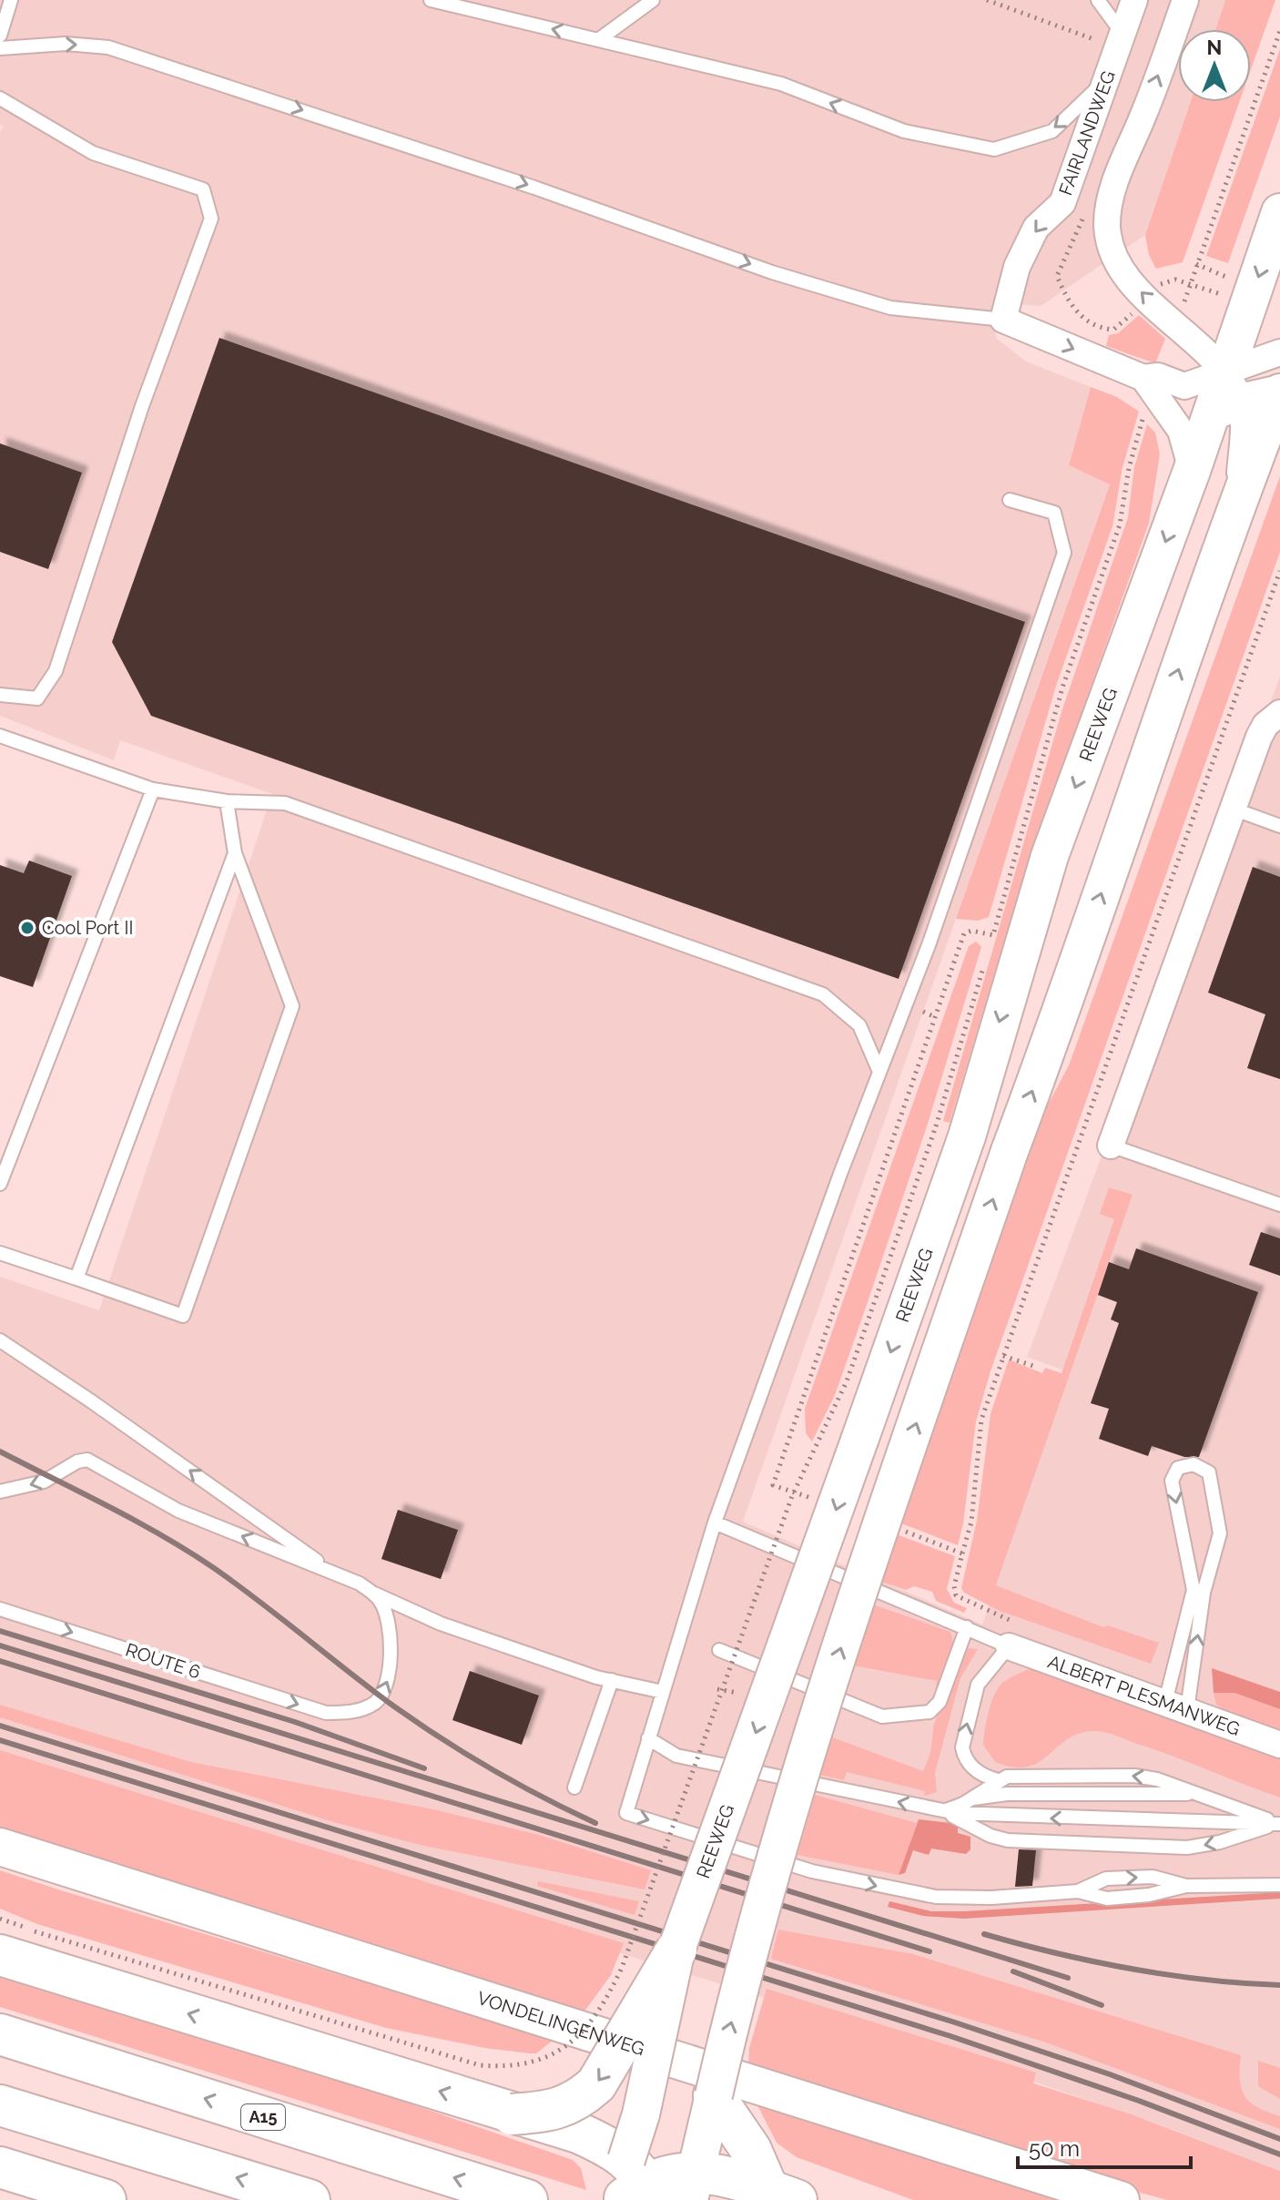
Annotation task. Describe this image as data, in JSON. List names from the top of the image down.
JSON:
{
  "streets": {
    "highway": ["A15"],
    "main road": ["REEWEG", "VONDELINGENWEG"],
    "street": ["FAIRLANDWEG", "ALBERT PLESMANWEG"],
    "lane": ["ROUTE 6"]
  },
  "one_way": ["FAIRLANDWEG"],
  "places": ["Cool Port II"],
  "scale_bar": "50 m",
  "north": "top"
}
